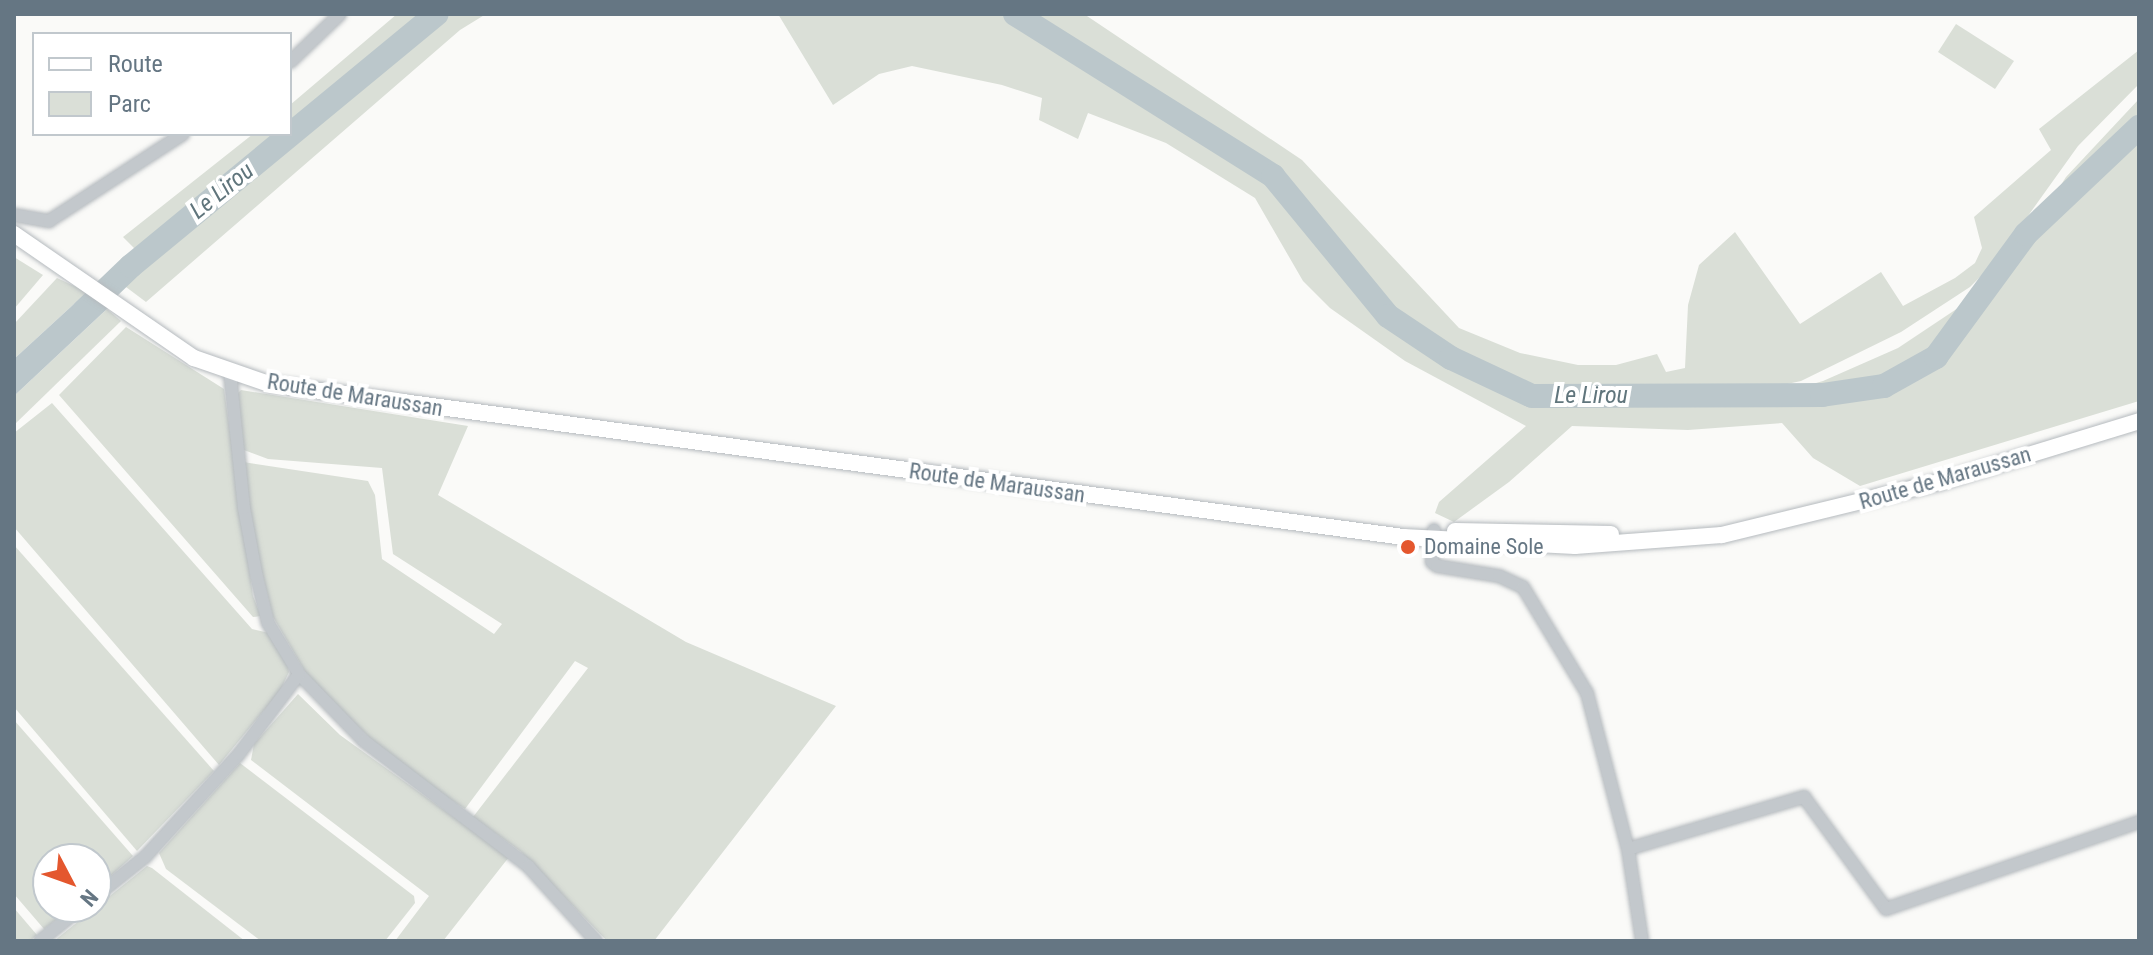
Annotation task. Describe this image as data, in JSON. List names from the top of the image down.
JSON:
{
  "streets": {
    "main road": ["Route de Maraussan"]
  },
  "water": ["Le Lirou"],
  "places": ["Domaine Sole"],
  "legend": ["Route", "Parc"],
  "north": "bottom right"
}
